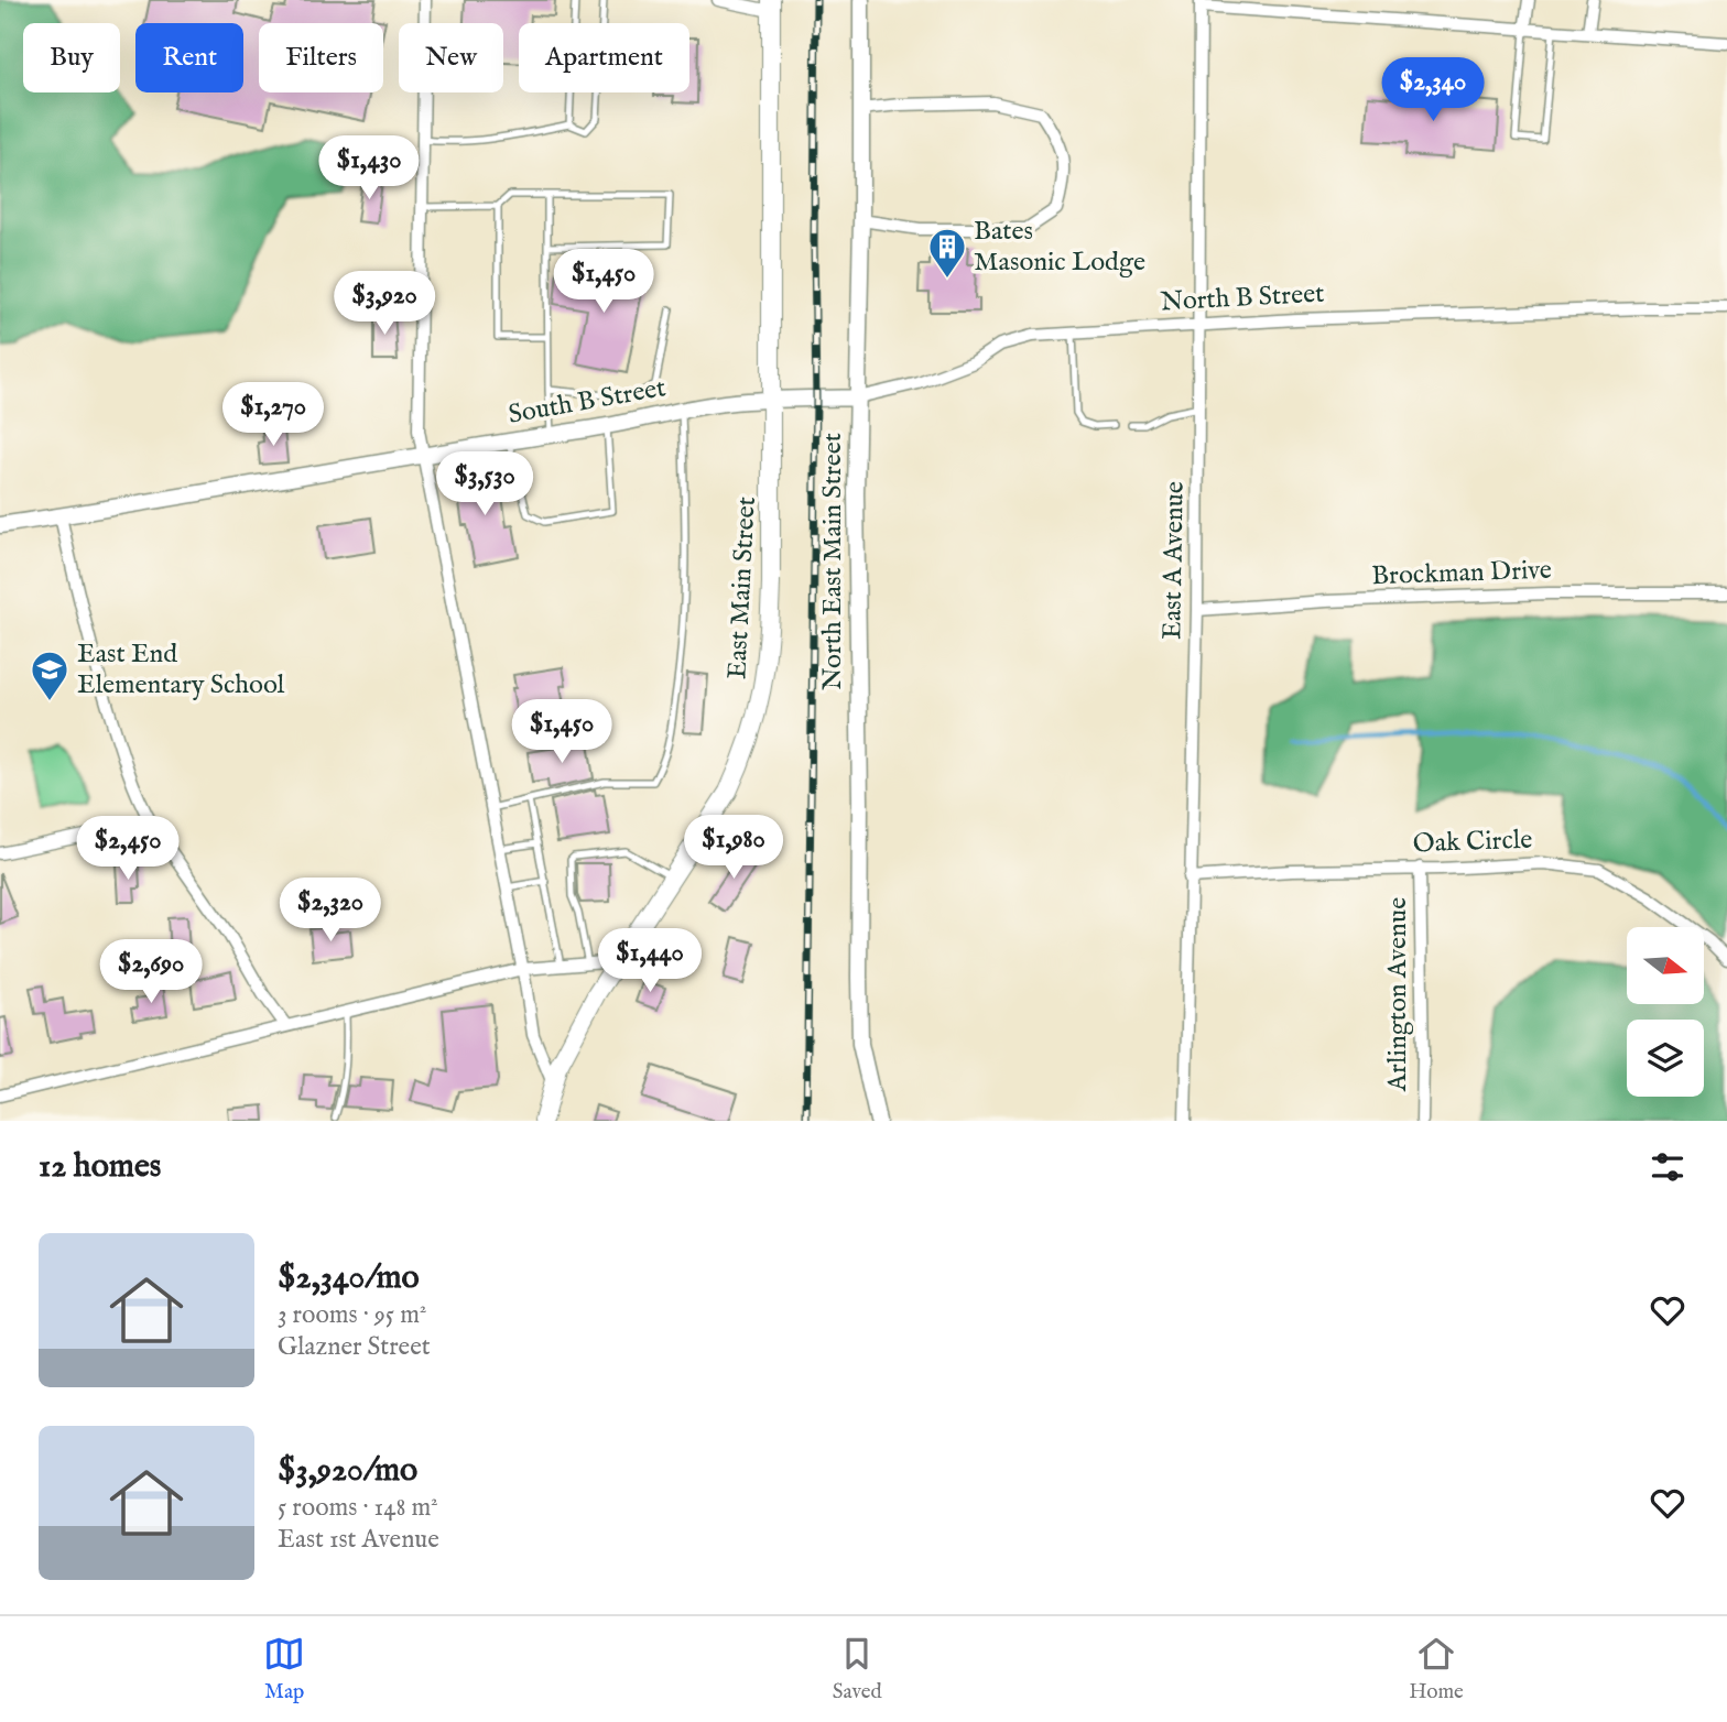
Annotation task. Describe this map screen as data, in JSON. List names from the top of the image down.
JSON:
{
  "streets": {
    "main road": ["East Main Street"],
    "street": [
      "North B Street",
      "South B Street",
      "East A Avenue",
      "North East Main Street",
      "Brockman Drive",
      "Oak Circle",
      "Arlington Avenue"
    ]
  },
  "crossings": [
    ["North B Street", "South B Street"],
    ["North B Street", "East A Avenue"],
    ["North B Street", "North East Main Street"],
    ["North B Street", "East Main Street"],
    ["South B Street", "East Main Street"],
    ["East A Avenue", "Brockman Drive"],
    ["East A Avenue", "Oak Circle"],
    ["Oak Circle", "Arlington Avenue"]
  ],
  "places": {
    "building": ["Bates Masonic Lodge"],
    "school or university": ["East End Elementary School"]
  },
  "north": "right",
  "page": {
    "chip": [
      "Buy",
      "Rent",
      "Filters",
      "New",
      "Apartment"
    ],
    "price": [
      "$2,340",
      "$1,430",
      "$1,450",
      "$3,920",
      "$1,270",
      "$3,530",
      "$1,450",
      "$1,980",
      "$2,450",
      "$2,320",
      "$1,440",
      "$2,690"
    ],
    "heading": "12 homes",
    "list": [
      {
        "name": "$2,340/mo",
        "note": "3 rooms · 95 m² · Glazner Street"
      },
      {
        "name": "$3,920/mo",
        "note": "5 rooms · 148 m² · East 1st Avenue"
      }
    ],
    "tabs": ["Map", "Saved", "Home"]
  }
}
